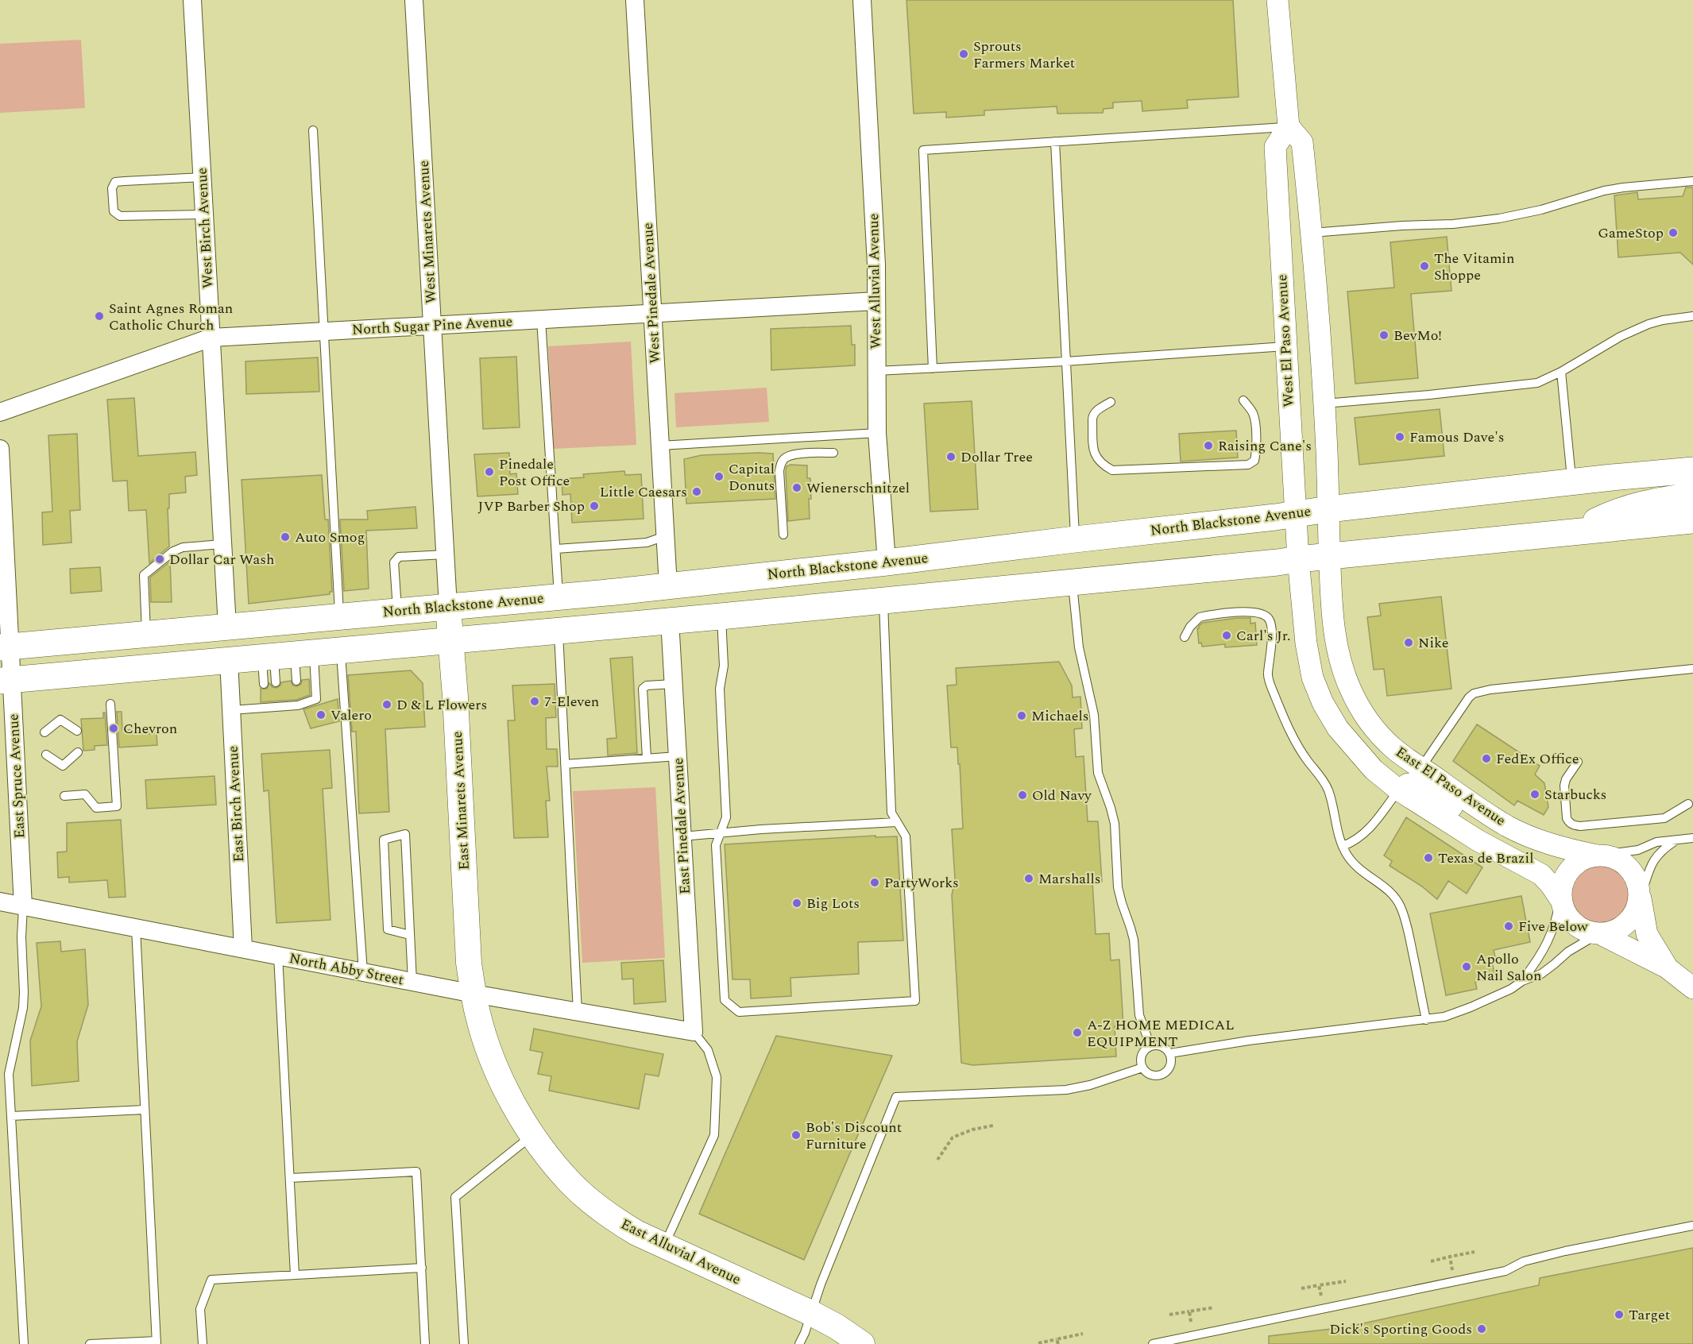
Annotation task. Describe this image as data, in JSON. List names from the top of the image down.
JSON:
{
  "streets": {
    "main road": ["North Blackstone Avenue", "East Minarets Avenue", "East Alluvial Avenue"],
    "street": [
      "West Birch Avenue",
      "West Minarets Avenue",
      "West Alluvial Avenue",
      "West Pinedale Avenue",
      "North Sugar Pine Avenue",
      "West El Paso Avenue",
      "East Spruce Avenue",
      "East El Paso Avenue",
      "East Birch Avenue",
      "East Pinedale Avenue",
      "North Abby Street"
    ]
  },
  "crossings": [
    ["West Birch Avenue", "North Sugar Pine Avenue"],
    ["West Birch Avenue", "North Blackstone Avenue"],
    ["West Minarets Avenue", "North Sugar Pine Avenue"],
    ["West Minarets Avenue", "North Blackstone Avenue"],
    ["West Minarets Avenue", "East Minarets Avenue"],
    ["West Alluvial Avenue", "North Sugar Pine Avenue"],
    ["West Alluvial Avenue", "North Blackstone Avenue"],
    ["West Pinedale Avenue", "North Sugar Pine Avenue"],
    ["West Pinedale Avenue", "North Blackstone Avenue"],
    ["West El Paso Avenue", "North Blackstone Avenue"],
    ["West El Paso Avenue", "East El Paso Avenue"],
    ["North Blackstone Avenue", "East Spruce Avenue"],
    ["North Blackstone Avenue", "East Minarets Avenue"],
    ["East Spruce Avenue", "North Abby Street"],
    ["East Minarets Avenue", "North Abby Street"],
    ["East Minarets Avenue", "East Alluvial Avenue"],
    ["East Birch Avenue", "North Abby Street"],
    ["East Pinedale Avenue", "North Abby Street"],
    ["North Abby Street", "East Alluvial Avenue"]
  ],
  "places": [
    "Sprouts Farmers Market",
    "GameStop",
    "The Vitamin Shoppe",
    "Saint Agnes Roman Catholic Church",
    "BevMo!",
    "Famous Dave's",
    "Raising Cane's",
    "Dollar Tree",
    "Pinedale Post Office",
    "Capital Donuts",
    "Wienerschnitzel",
    "Little Caesars",
    "JVP Barber Shop",
    "Auto Smog",
    "Dollar Car Wash",
    "Carl's Jr.",
    "Nike",
    "7-Eleven",
    "D & L Flowers",
    "Valero",
    "Michaels",
    "Chevron",
    "FedEx Office",
    "Starbucks",
    "Old Navy",
    "Texas de Brazil",
    "Marshalls",
    "PartyWorks",
    "Big Lots",
    "Five Below",
    "Apollo Nail Salon",
    "A-Z HOME MEDICAL EQUIPMENT",
    "Bob's Discount Furniture",
    "Target",
    "Dick's Sporting Goods"
  ]
}
